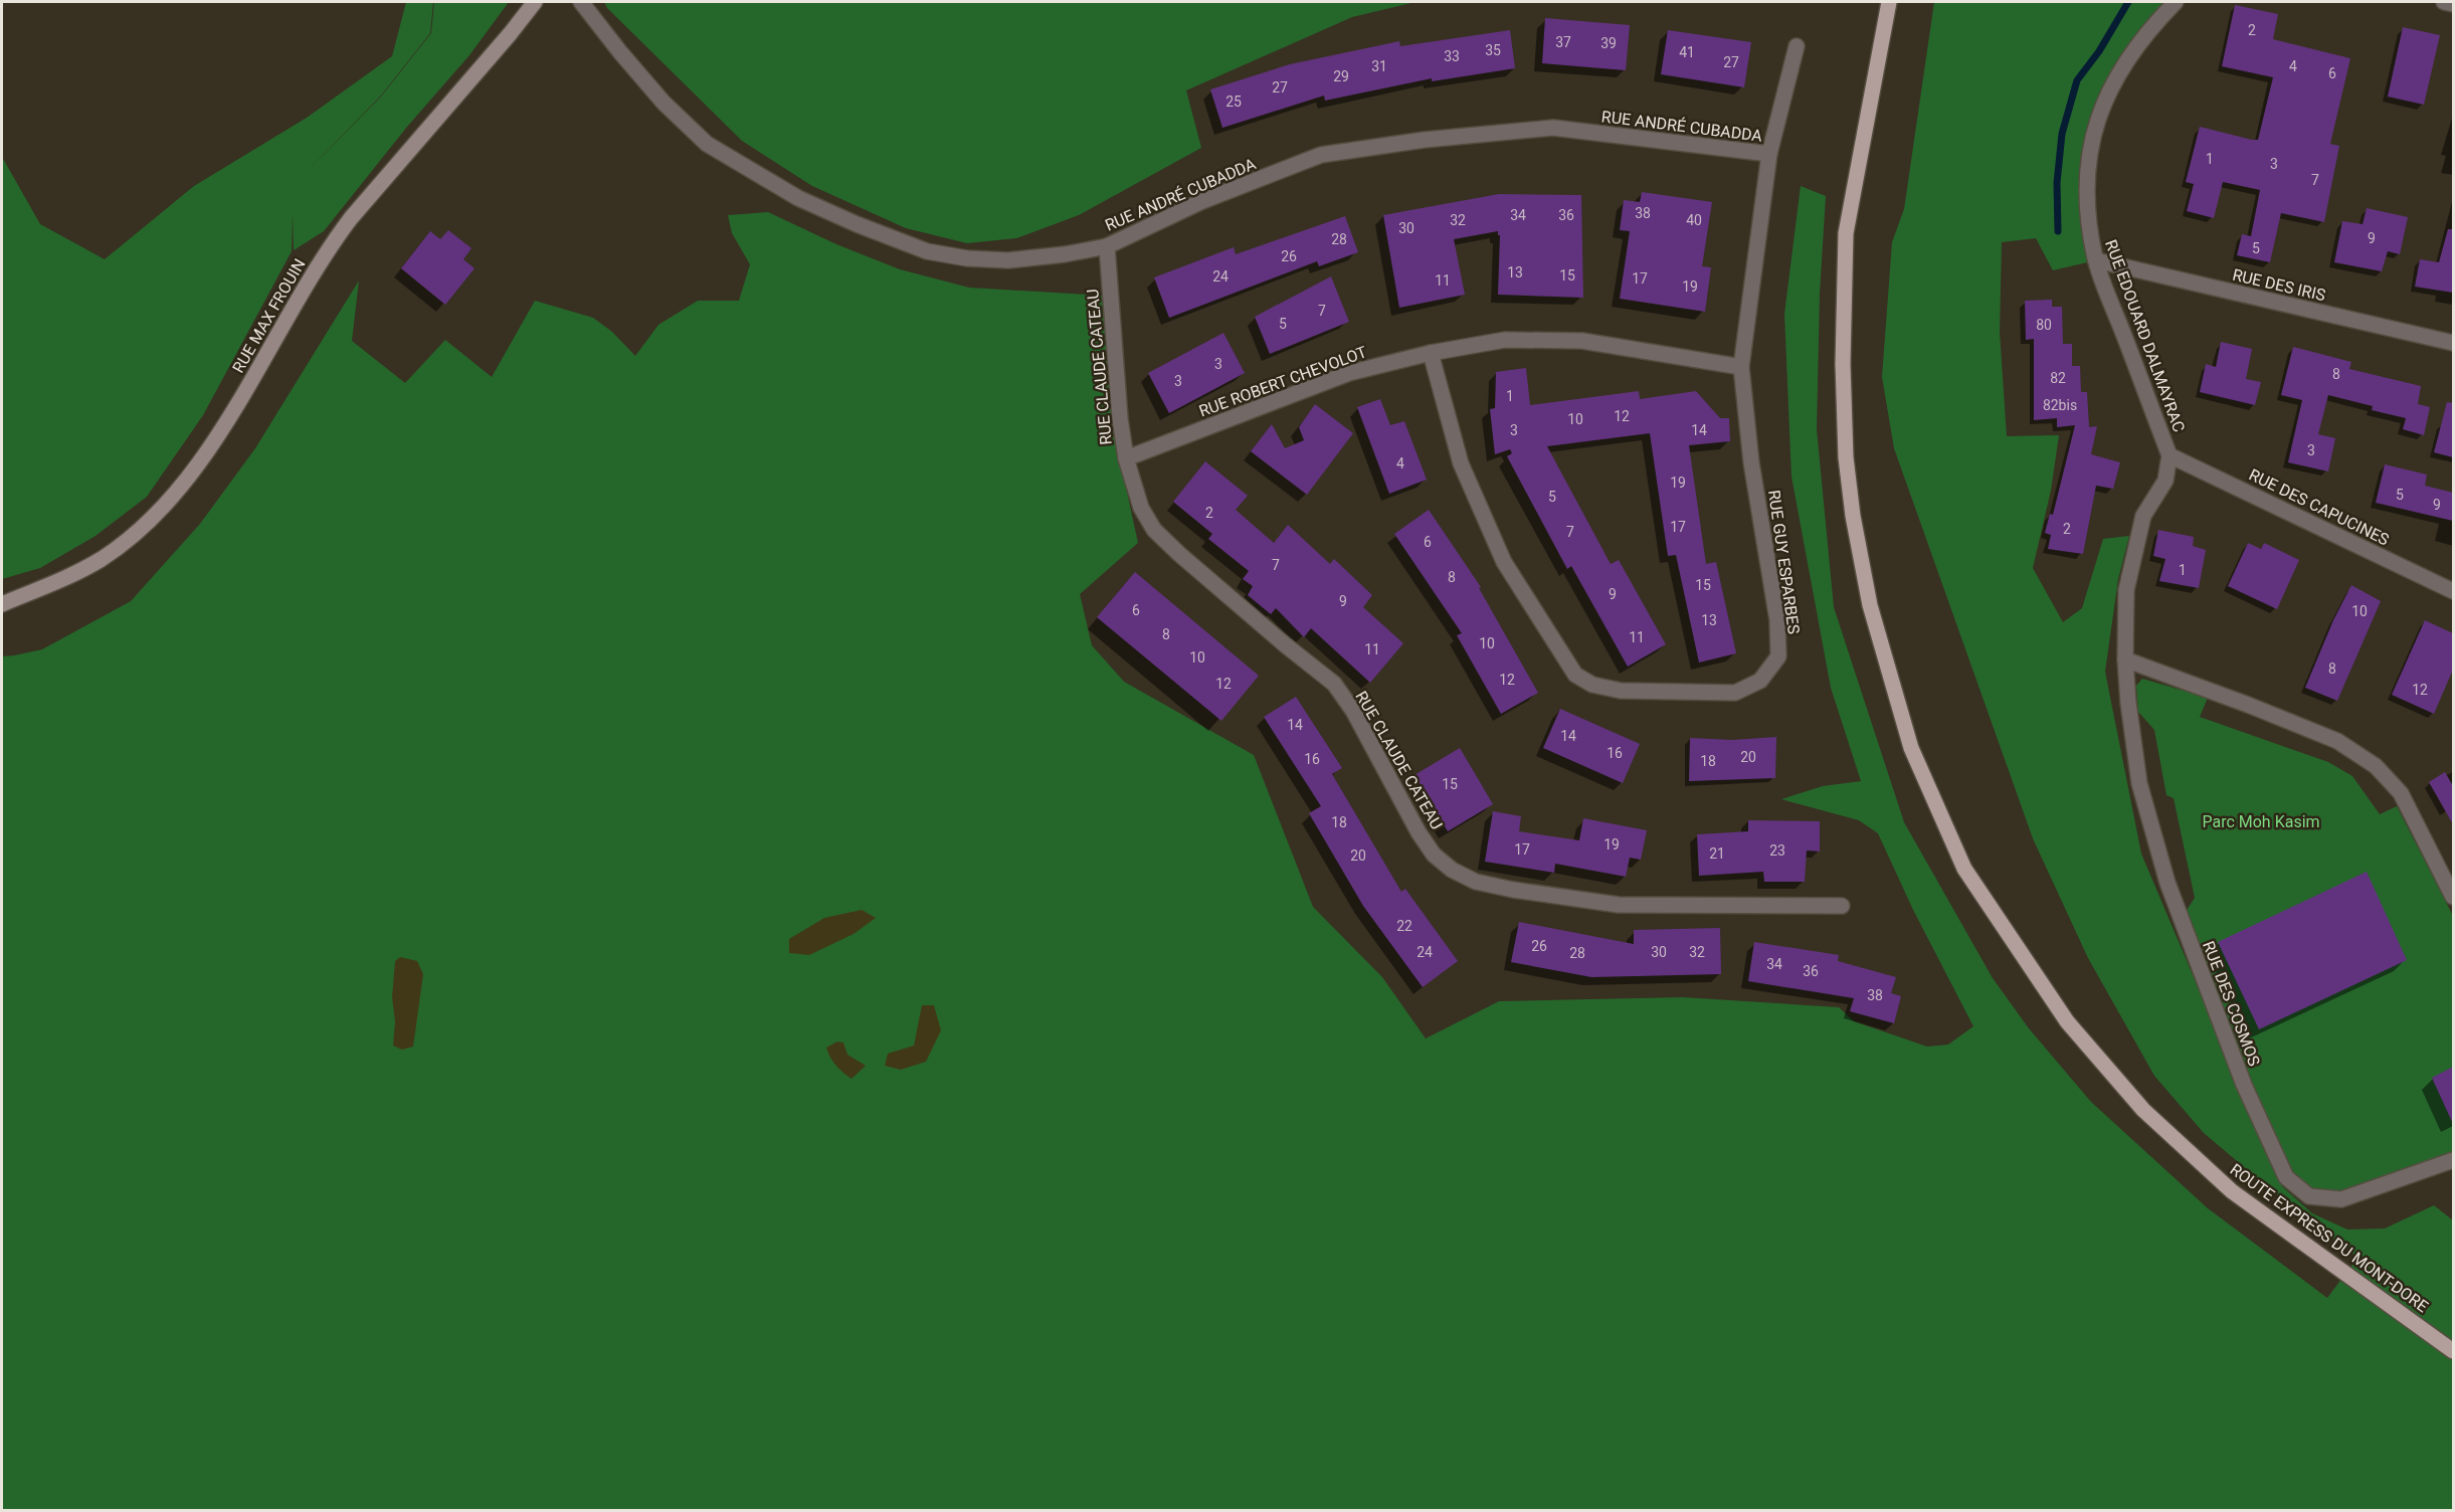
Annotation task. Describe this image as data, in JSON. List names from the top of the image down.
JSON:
{
  "streets": {
    "main road": ["ROUTE EXPRESS DU MONT-DORE"],
    "street": [
      "RUE ANDRÉ CUBADDA",
      "RUE DES IRIS",
      "RUE MAX FROUIN",
      "RUE EDOUARD DALMAYRAC",
      "RUE CLAUDE CATEAU",
      "RUE ROBERT CHEVOLOT",
      "RUE DES CAPUCINES",
      "RUE GUY ESPARBES",
      "RUE DES COSMOS"
    ]
  },
  "crossings": [
    ["RUE ANDRÉ CUBADDA", "RUE CLAUDE CATEAU"],
    ["RUE ANDRÉ CUBADDA", "RUE GUY ESPARBES"],
    ["RUE DES IRIS", "RUE EDOUARD DALMAYRAC"],
    ["RUE EDOUARD DALMAYRAC", "RUE DES CAPUCINES"],
    ["RUE EDOUARD DALMAYRAC", "RUE DES COSMOS"],
    ["RUE CLAUDE CATEAU", "RUE ROBERT CHEVOLOT"],
    ["RUE ROBERT CHEVOLOT", "RUE GUY ESPARBES"],
    ["RUE DES CAPUCINES", "RUE DES COSMOS"]
  ],
  "parks": ["Parc Moh Kasim"],
  "house_numbers": [
    "2",
    "37",
    "39",
    "35",
    "41",
    "33",
    "27",
    "31",
    "4",
    "6",
    "29",
    "27",
    "25",
    "1",
    "3",
    "7",
    "38",
    "34",
    "36",
    "32",
    "40",
    "30",
    "9",
    "28",
    "5",
    "26",
    "13",
    "15",
    "24",
    "17",
    "11",
    "19",
    "7",
    "5",
    "80",
    "3",
    "8",
    "82",
    "3",
    "1",
    "82bis",
    "12",
    "10",
    "3",
    "14",
    "3",
    "4",
    "19",
    "5",
    "5",
    "9",
    "2",
    "17",
    "2",
    "7",
    "6",
    "7",
    "1",
    "8",
    "15",
    "9",
    "9",
    "6",
    "10",
    "13",
    "8",
    "11",
    "10",
    "11",
    "10",
    "8",
    "12",
    "12",
    "12",
    "14",
    "14",
    "16",
    "20",
    "16",
    "18",
    "15",
    "18",
    "19",
    "17",
    "23",
    "21",
    "20",
    "22",
    "26",
    "24",
    "30",
    "32",
    "28",
    "34",
    "36",
    "38"
  ]
}
